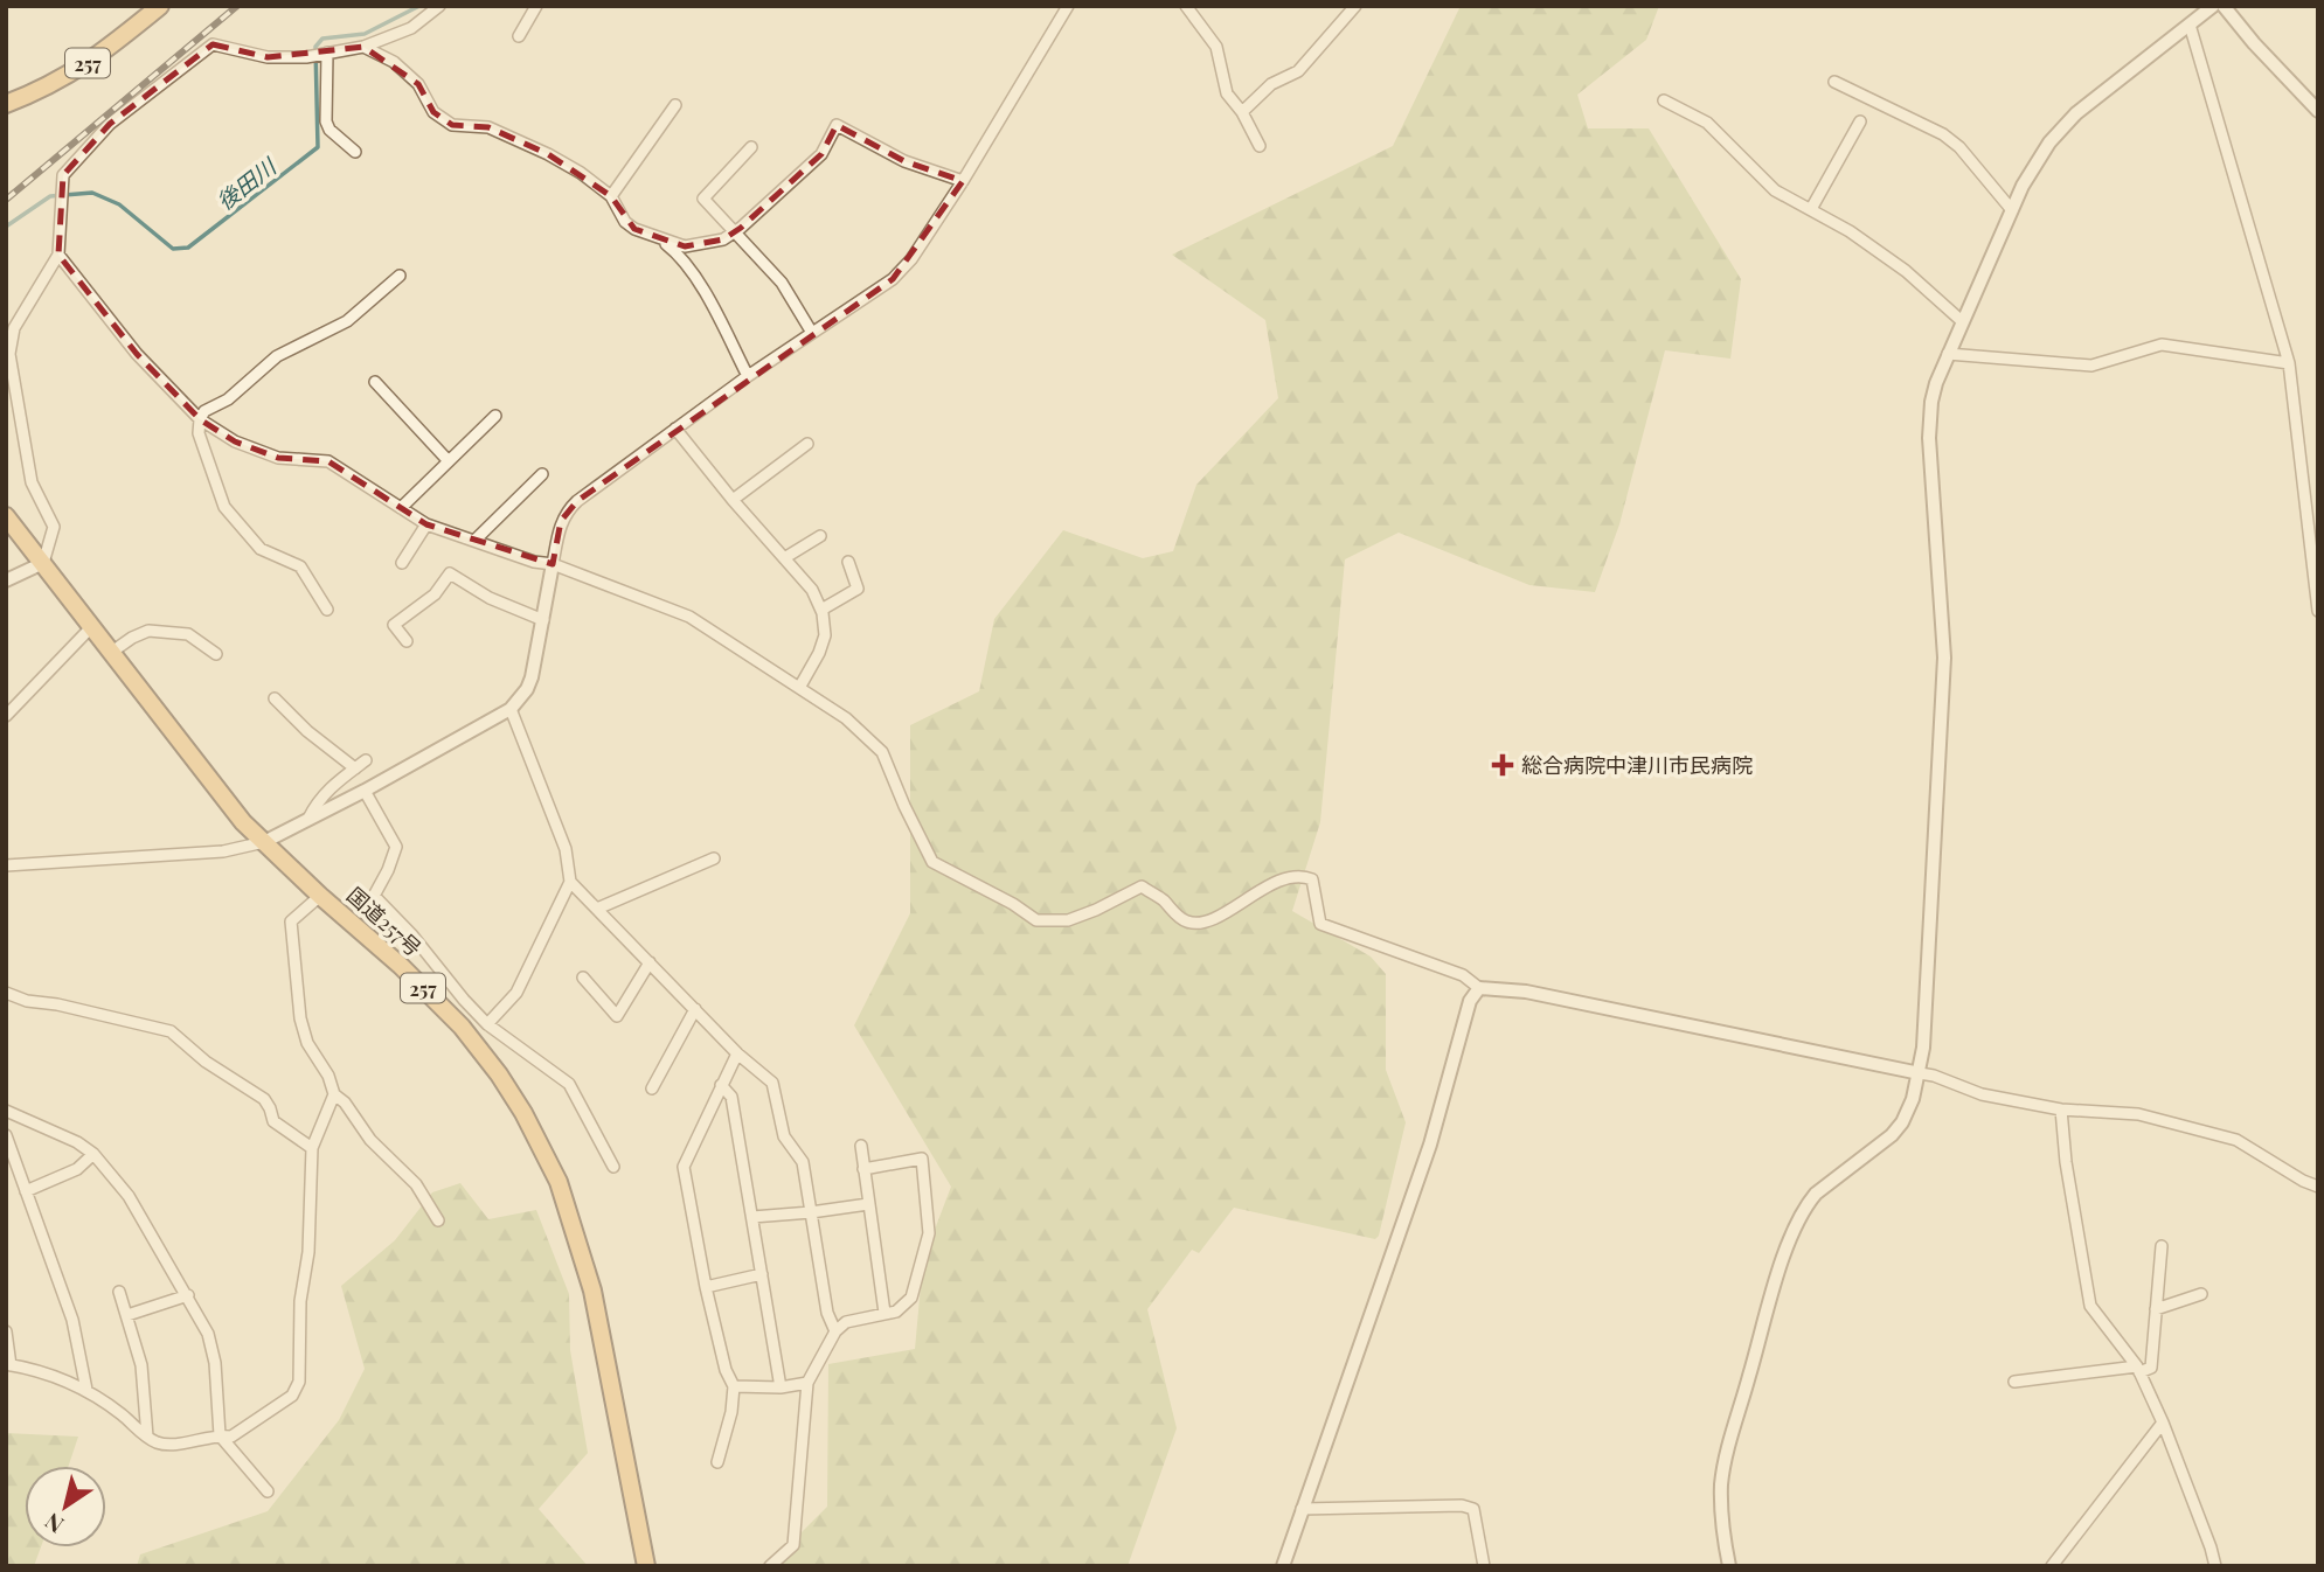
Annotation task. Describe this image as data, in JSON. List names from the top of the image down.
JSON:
{
  "streets": {
    "highway": ["257", "国道257号"]
  },
  "water": ["後田川"],
  "places": {
    "health": ["総合病院中津川市民病院"]
  },
  "north": "bottom left"
}
